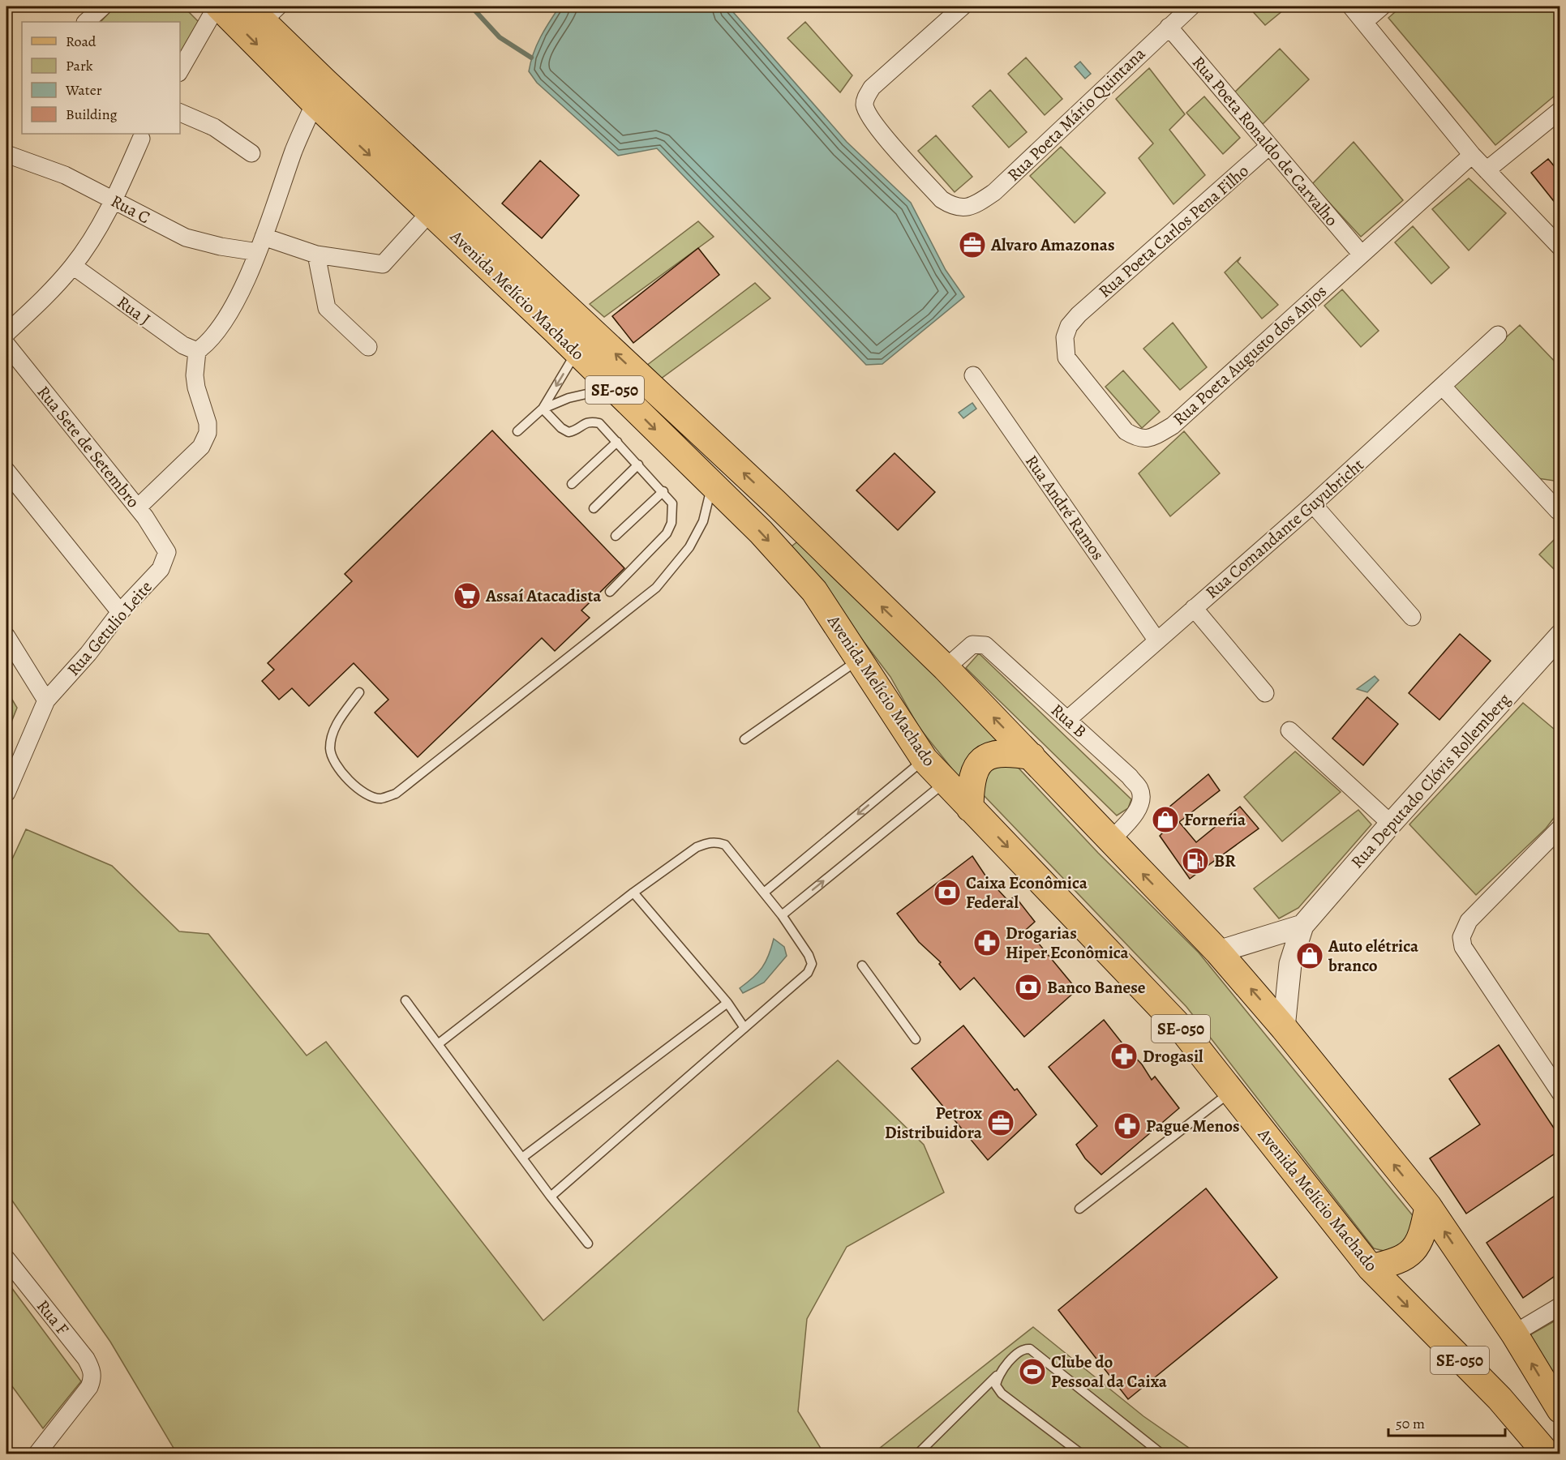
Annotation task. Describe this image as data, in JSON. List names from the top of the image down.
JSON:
{
  "streets": {
    "main road": ["Avenida Melício Machado", "SE-050"],
    "street": [
      "Rua Poeta Mário Quintana",
      "Rua Poeta Ronaldo de Carvalho",
      "Rua C",
      "Rua Poeta Carlos Pena Filho",
      "Rua J",
      "Rua Poeta Augusto dos Anjos",
      "Rua Sete de Setembro",
      "Rua André Ramos",
      "Rua Comandante Guyubricht",
      "Rua Getulio Leite",
      "Rua B",
      "Rua Deputado Clóvis Rollemberg",
      "Rua F"
    ]
  },
  "crossings": [
    ["Rua Poeta Mário Quintana", "Rua Poeta Ronaldo de Carvalho"],
    ["Rua Poeta Ronaldo de Carvalho", "Rua Poeta Carlos Pena Filho"],
    ["Rua Poeta Ronaldo de Carvalho", "Rua Poeta Augusto dos Anjos"],
    ["Rua C", "Avenida Melício Machado"],
    ["Rua Poeta Carlos Pena Filho", "Rua Poeta Augusto dos Anjos"],
    ["Avenida Melício Machado", "Rua B"],
    ["Avenida Melício Machado", "Rua Deputado Clóvis Rollemberg"],
    ["Rua Sete de Setembro", "Rua Getulio Leite"],
    ["Rua André Ramos", "Rua Comandante Guyubricht"],
    ["Rua Comandante Guyubricht", "Rua B"]
  ],
  "places": {
    "office": ["Alvaro Amazonas", "Petrox Distribuidora"],
    "supermarket": ["Assaí Atacadista"],
    "shop": ["Forneria", "Auto elétrica branco"],
    "fuel station": ["BR"],
    "bank": ["Caixa Econômica Federal", "Banco Banese"],
    "pharmacy": ["Drogarias Hiper Econômica", "Drogasil", "Pague Menos"],
    "sports": ["Clube do Pessoal da Caixa"]
  },
  "legend": [
    "Road",
    "Park",
    "Water",
    "Building"
  ],
  "scale_bar": "50 m"
}
